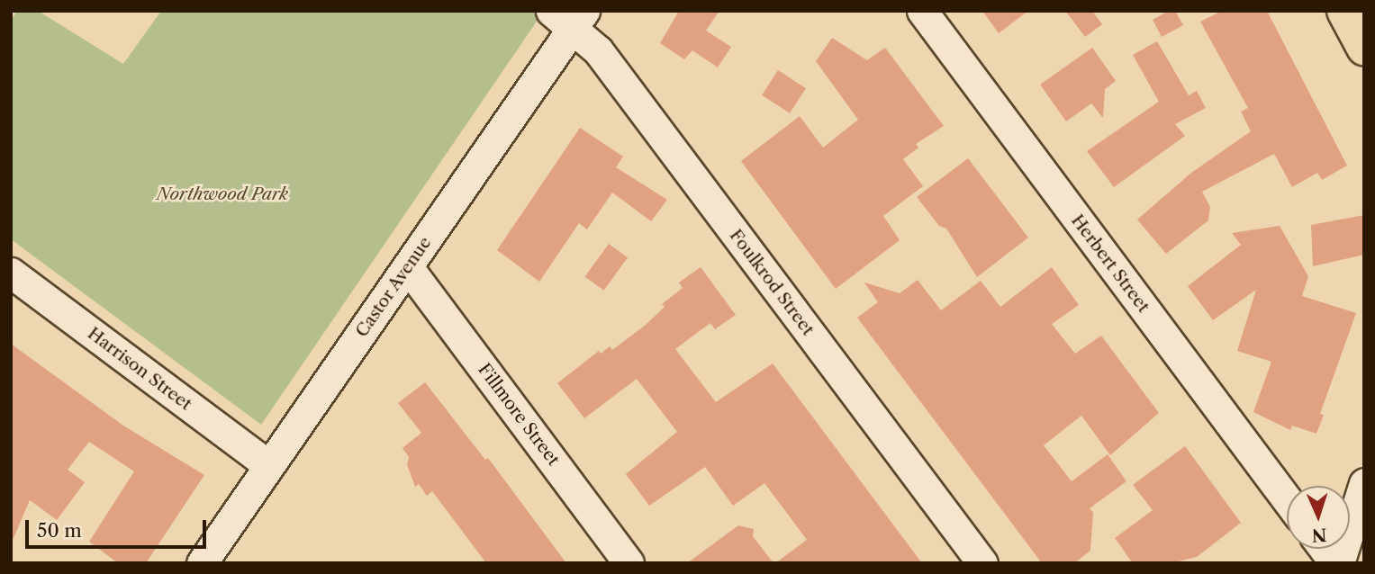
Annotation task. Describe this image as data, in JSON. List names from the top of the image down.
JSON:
{
  "streets": {
    "street": [
      "Herbert Street",
      "Foulkrod Street",
      "Castor Avenue",
      "Harrison Street",
      "Fillmore Street"
    ]
  },
  "crossings": [
    ["Foulkrod Street", "Castor Avenue"],
    ["Castor Avenue", "Harrison Street"],
    ["Castor Avenue", "Fillmore Street"]
  ],
  "parks": ["Northwood Park"],
  "scale_bar": "50 m",
  "north": "bottom"
}
